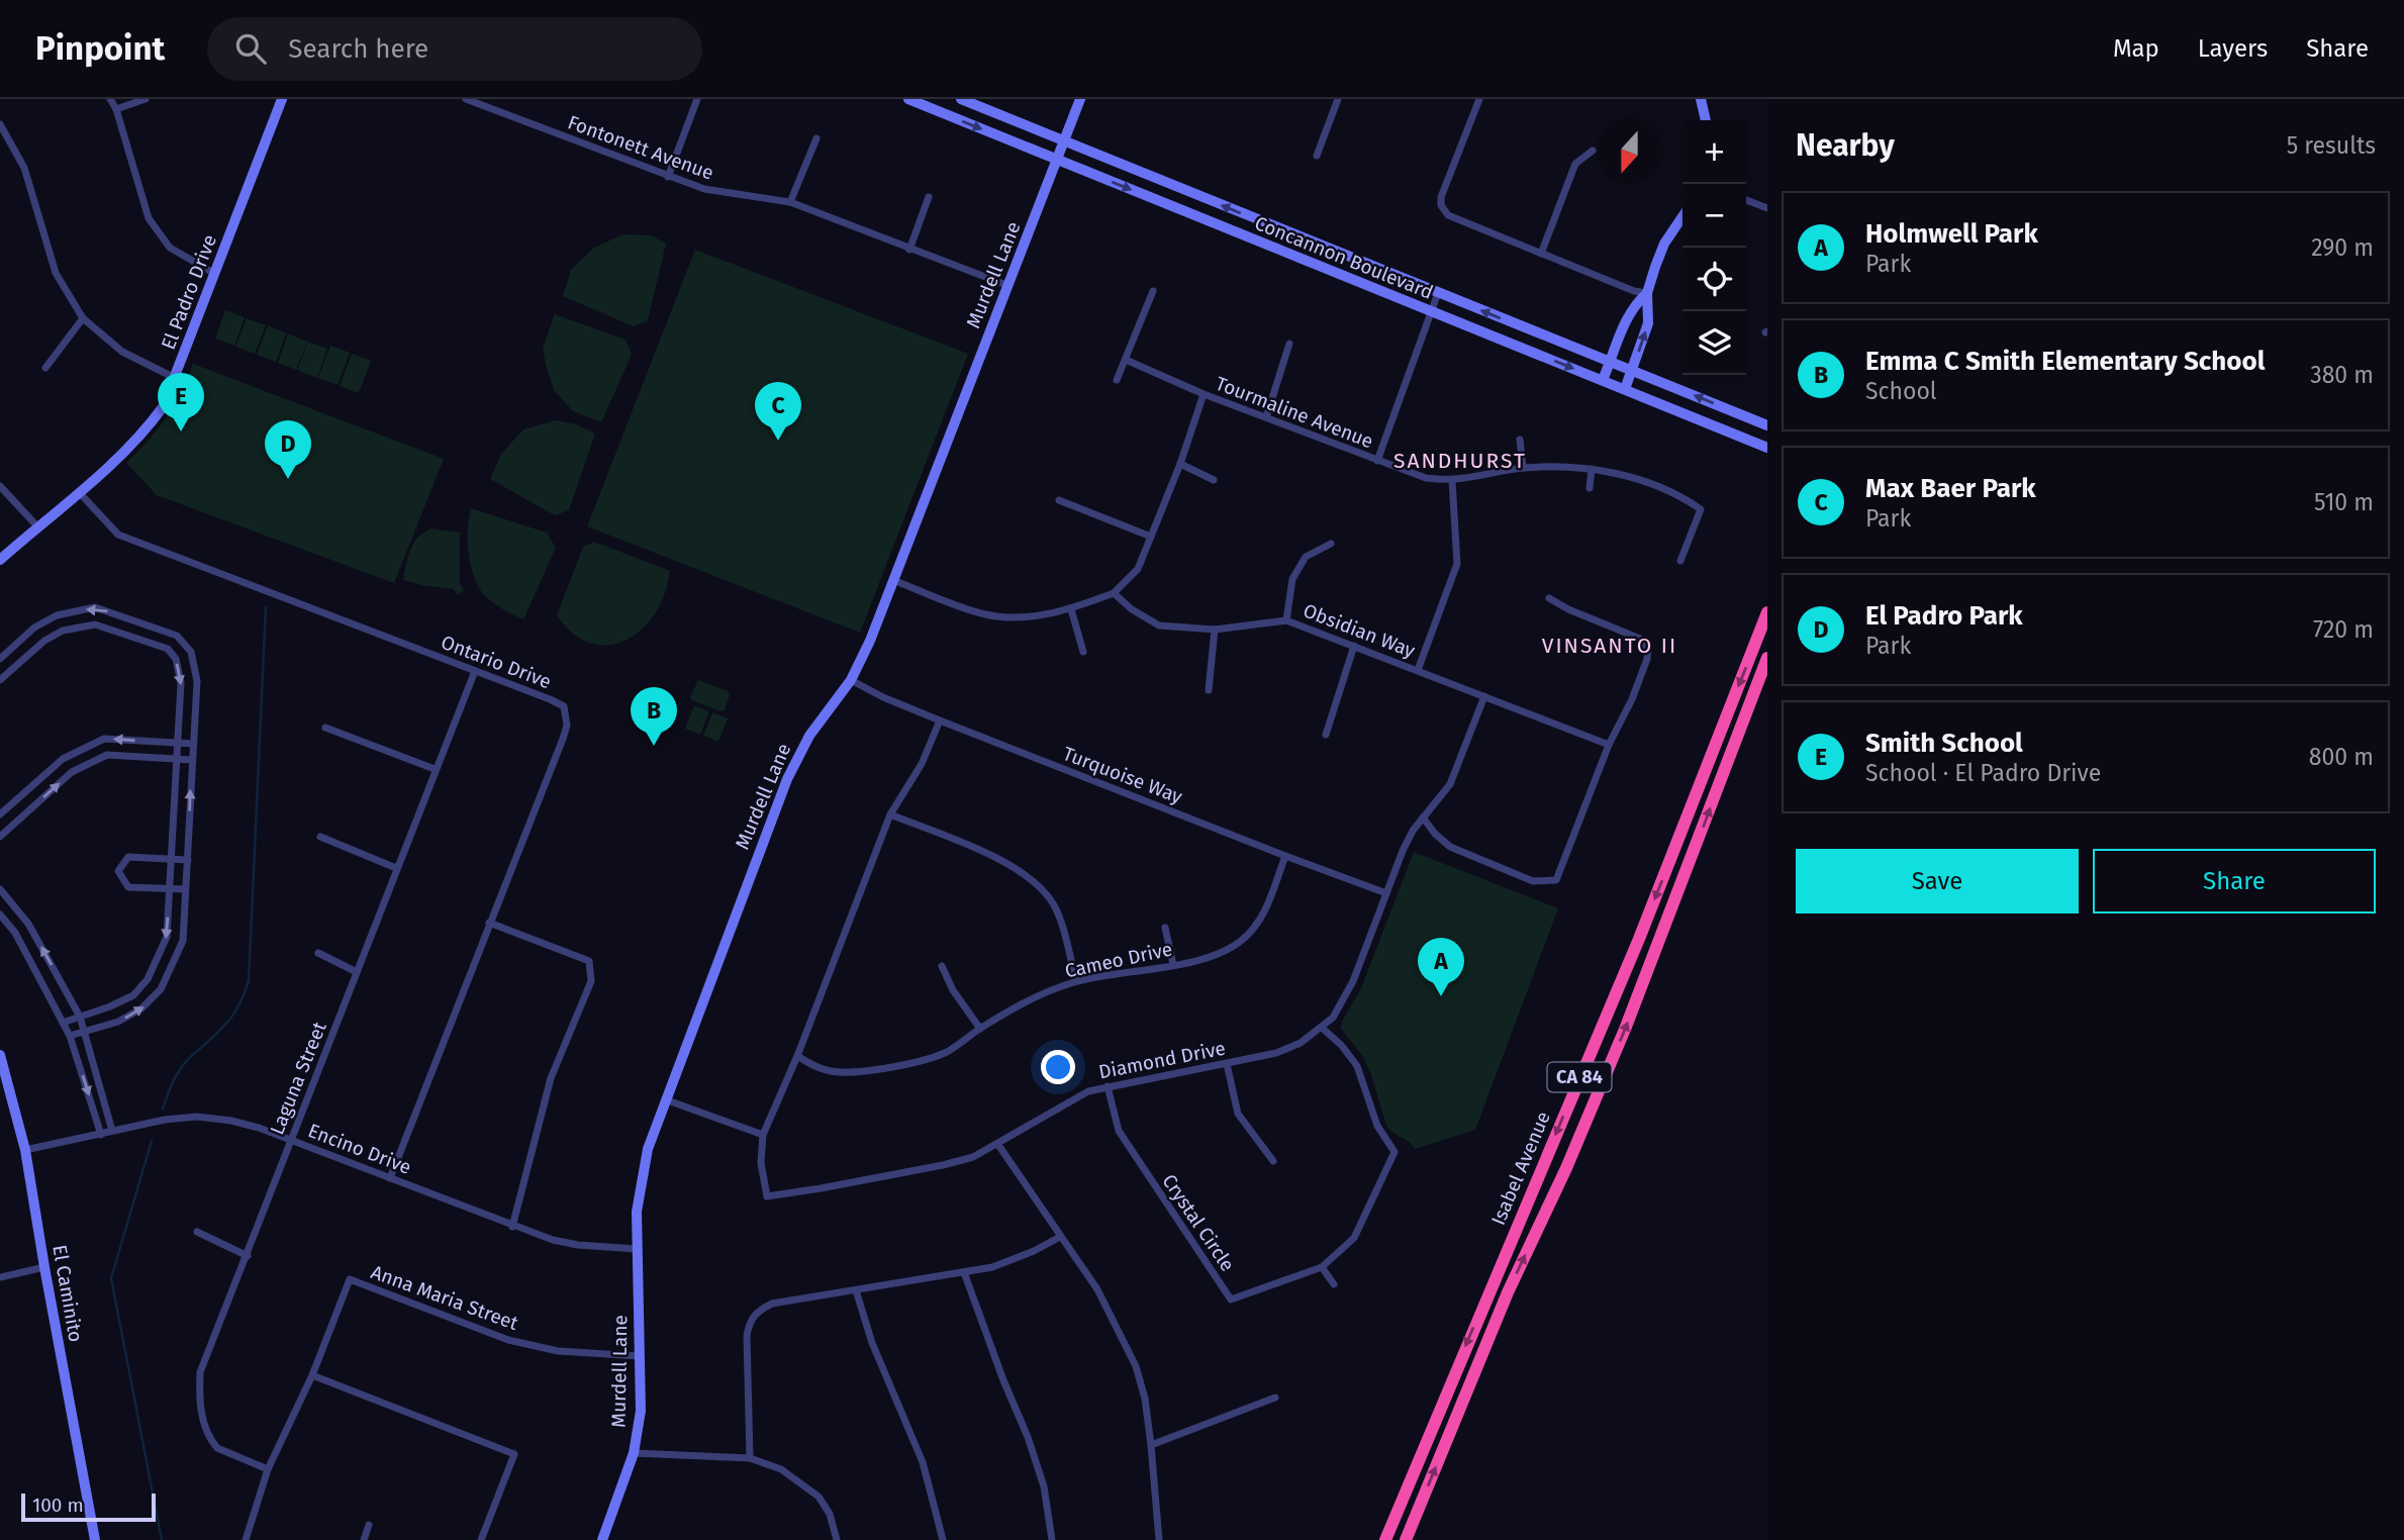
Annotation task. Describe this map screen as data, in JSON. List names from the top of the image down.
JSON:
{
  "streets": {
    "highway": ["CA 84", "Isabel Avenue"],
    "street": [
      "Fontonett Avenue",
      "Concannon Boulevard",
      "Murdell Lane",
      "El Padro Drive",
      "Tourmaline Avenue",
      "Obsidian Way",
      "Ontario Drive",
      "Turquoise Way",
      "Cameo Drive",
      "Diamond Drive",
      "Laguna Street",
      "Encino Drive",
      "Crystal Circle",
      "El Caminito",
      "Anna Maria Street"
    ]
  },
  "crossings": [
    ["Fontonett Avenue", "Murdell Lane"],
    ["Concannon Boulevard", "Murdell Lane"],
    ["Murdell Lane", "Turquoise Way"],
    ["Murdell Lane", "Encino Drive"],
    ["Murdell Lane", "Anna Maria Street"],
    ["El Padro Drive", "Ontario Drive"],
    ["Ontario Drive", "Laguna Street"],
    ["Ontario Drive", "Encino Drive"],
    ["Turquoise Way", "Cameo Drive"],
    ["Diamond Drive", "Crystal Circle"],
    ["Laguna Street", "Encino Drive"],
    ["Laguna Street", "Anna Maria Street"],
    ["Encino Drive", "El Caminito"]
  ],
  "districts": ["SANDHURST", "VINSANTO II"],
  "scale_bar": "100 m",
  "north": "bottom",
  "page": {
    "header": "Pinpoint",
    "search": "Search here",
    "nav": ["Map", "Layers", "Share"],
    "heading": ["Nearby", "5 results"],
    "map_buttons": ["+", "−"],
    "list": [
      {
        "mark": "A",
        "name": "Holmwell Park",
        "note": "Park",
        "value": "290 m"
      },
      {
        "mark": "B",
        "name": "Emma C Smith Elementary School",
        "note": "School",
        "value": "380 m"
      },
      {
        "mark": "C",
        "name": "Max Baer Park",
        "note": "Park",
        "value": "510 m"
      },
      {
        "mark": "D",
        "name": "El Padro Park",
        "note": "Park",
        "value": "720 m"
      },
      {
        "mark": "E",
        "name": "Smith School",
        "note": "School · El Padro Drive",
        "value": "800 m"
      }
    ],
    "pins": [
      "E",
      "C",
      "D",
      "B",
      "A"
    ],
    "buttons": ["Save", "Share"],
    "scale": "100 m"
  }
}
